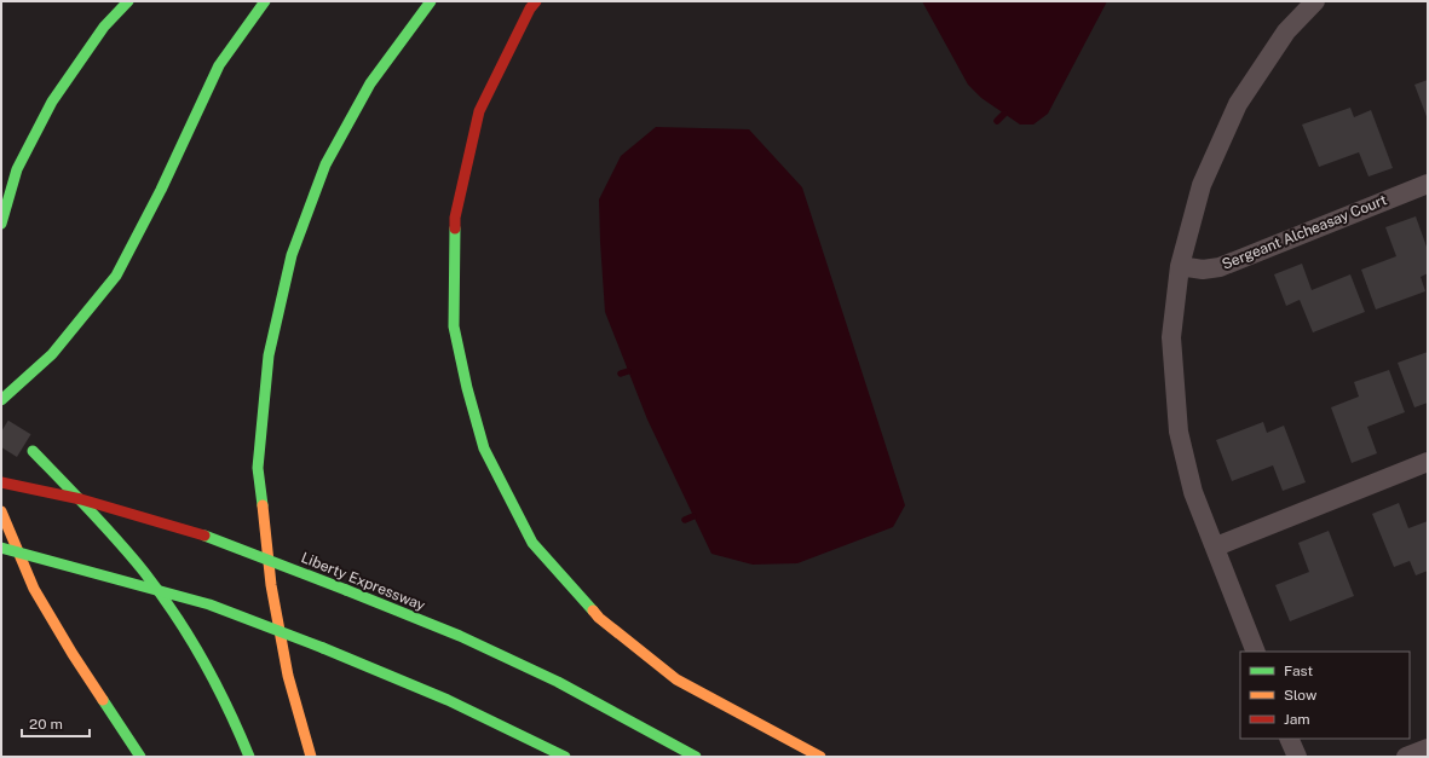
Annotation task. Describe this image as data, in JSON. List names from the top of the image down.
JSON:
{
  "streets": {
    "main road": ["Liberty Expressway"],
    "street": ["Sergeant Alcheasay Court"]
  },
  "legend": ["Fast", "Slow", "Jam"],
  "scale_bar": "20 m"
}
